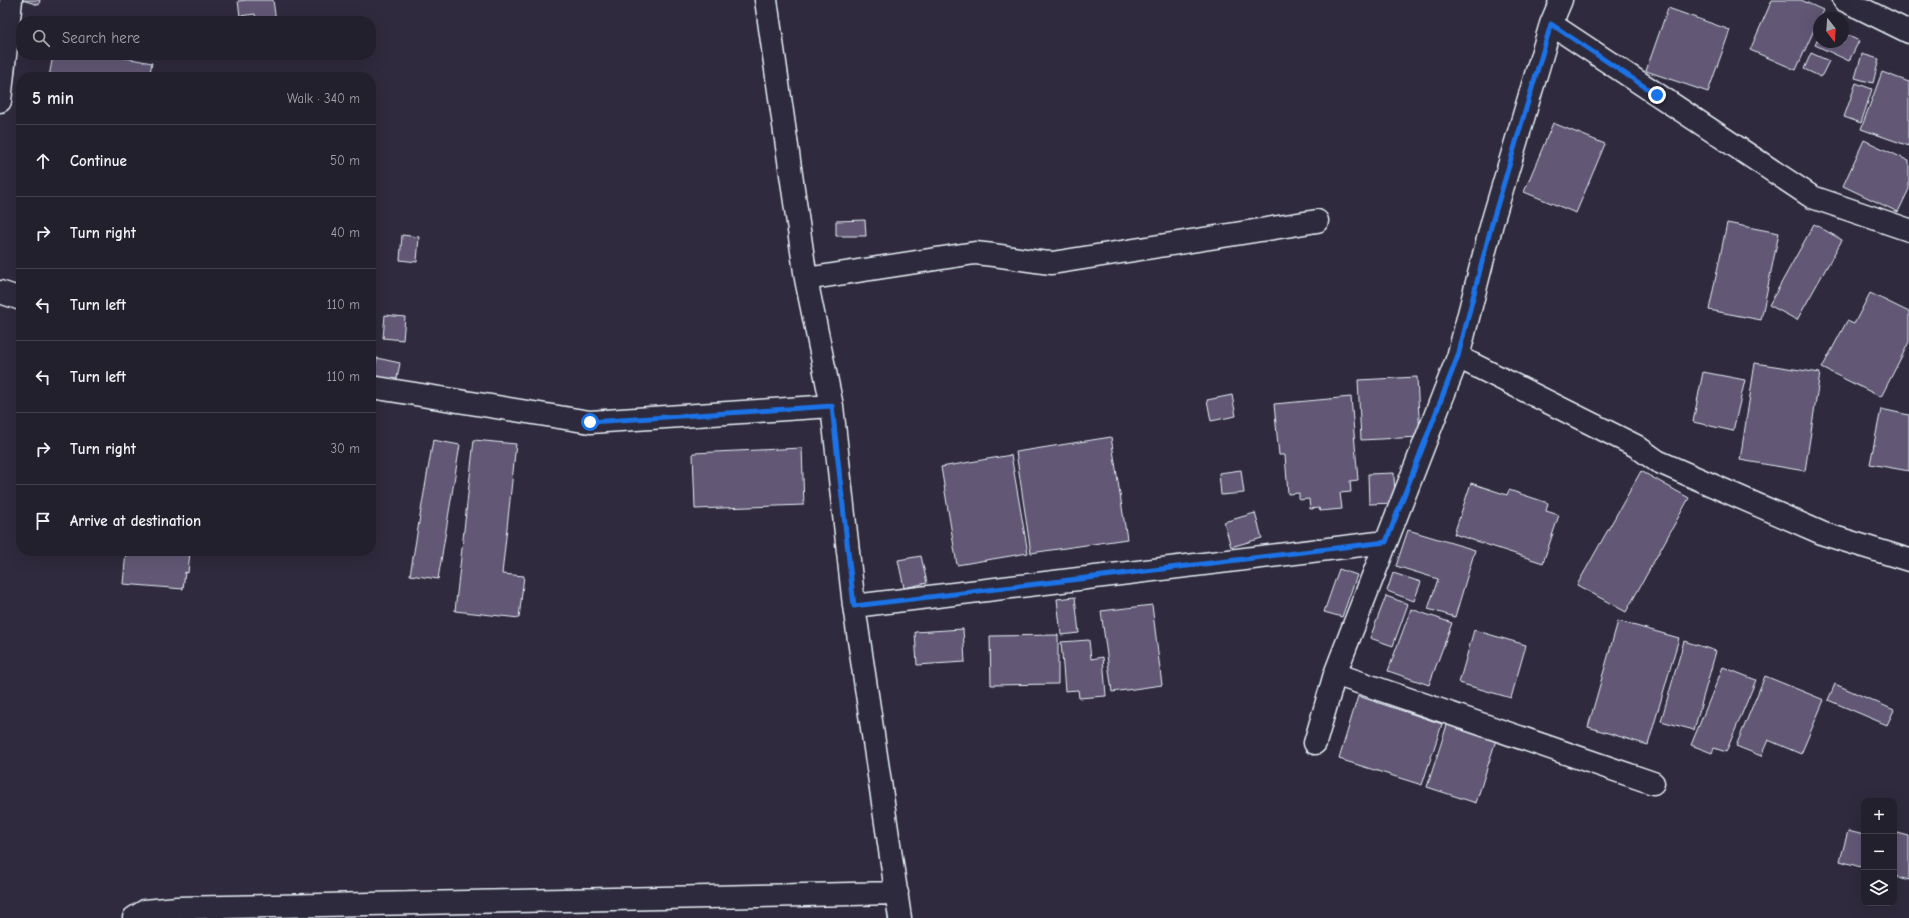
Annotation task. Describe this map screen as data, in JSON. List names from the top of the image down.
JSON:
{
  "north": "bottom",
  "page": {
    "search": "Search here",
    "heading": ["5 min", "Walk · 340 m"],
    "list": [
      ["Continue", "50 m"],
      ["Turn right", "40 m"],
      ["Turn left", "110 m"],
      ["Turn left", "110 m"],
      ["Turn right", "30 m"],
      "Arrive at destination"
    ],
    "map_buttons": ["+", "−"]
  }
}
